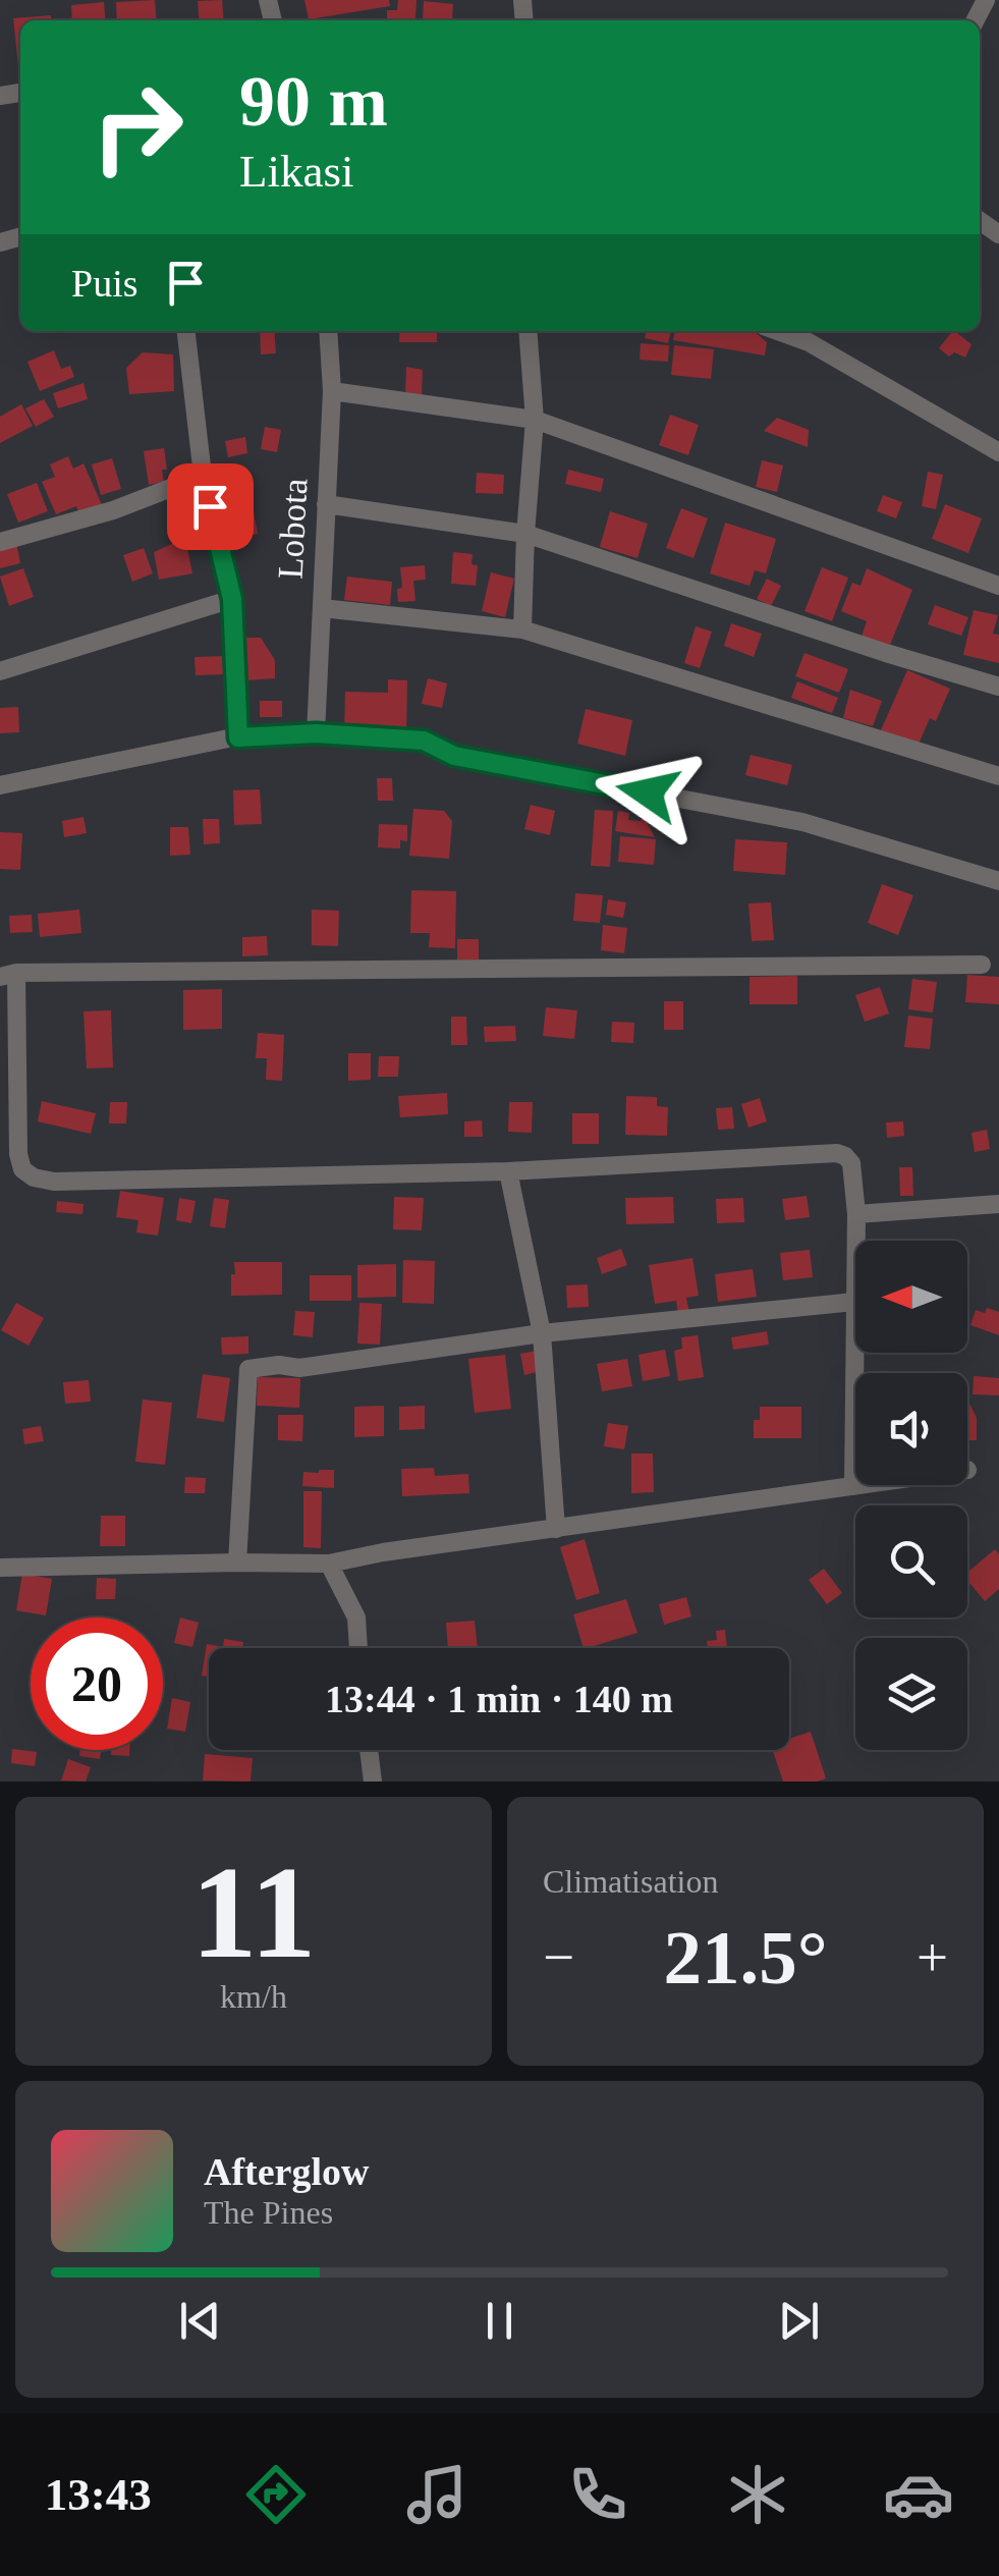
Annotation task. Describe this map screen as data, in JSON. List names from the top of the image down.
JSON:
{
  "streets": {
    "lane": ["Lobota"]
  },
  "north": "left",
  "page": {
    "turn": ["90 m", "Likasi"],
    "then": "Puis",
    "limit": "20",
    "trip": "13:44 · 1 min · 140 m",
    "tile": [
      ["11", "km/h"],
      "Climatisation"
    ],
    "heat": ["−", "21.5°", "+"],
    "song": ["Afterglow", "The Pines"],
    "tabs": "13:43"
  }
}
